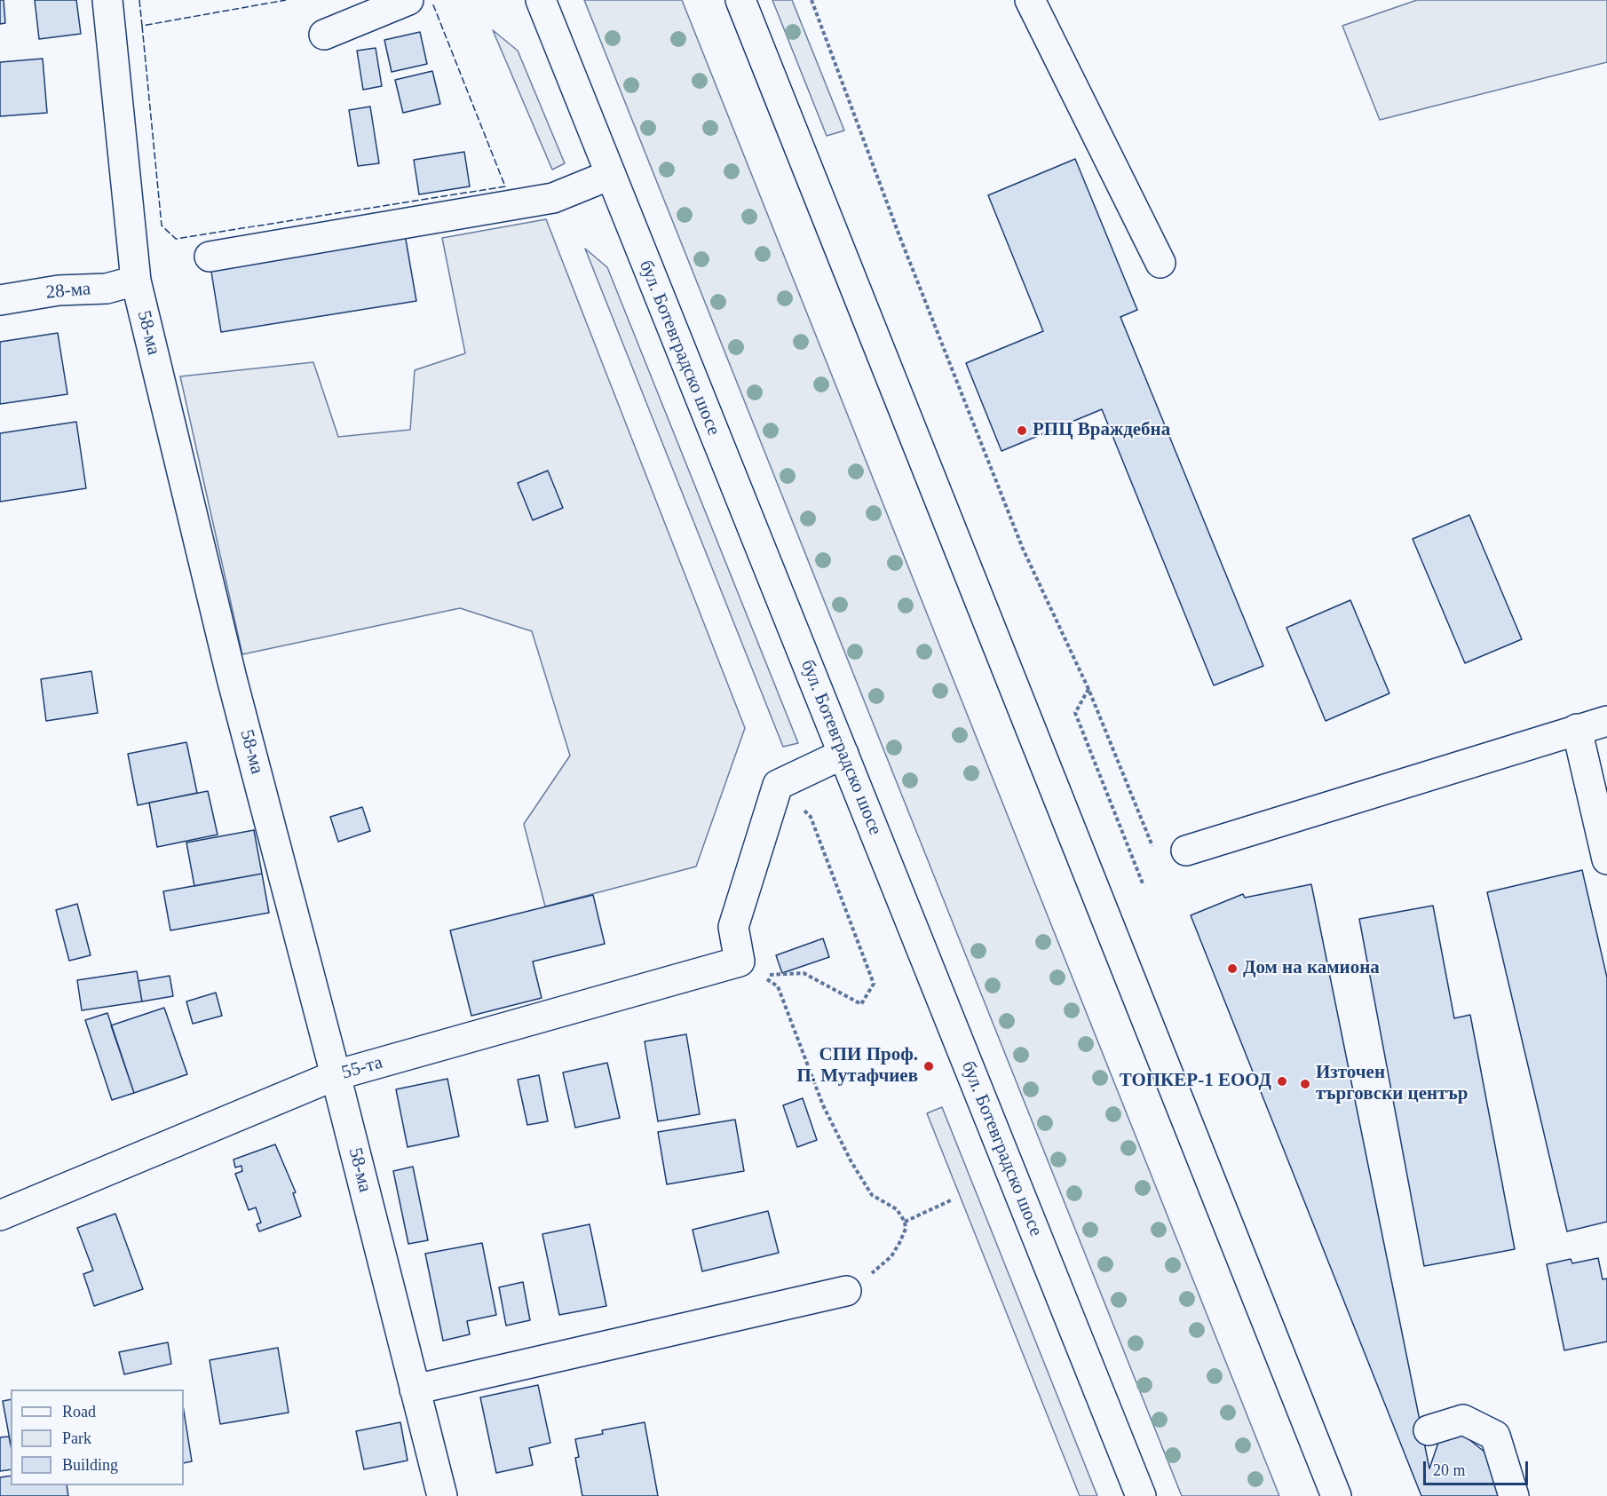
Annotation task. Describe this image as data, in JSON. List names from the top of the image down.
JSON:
{
  "streets": {
    "street": [
      "28-ма",
      "58-ма",
      "бул. Ботевградско шосе",
      "55-та"
    ]
  },
  "crossings": [
    ["28-ма", "58-ма"],
    ["58-ма", "55-та"]
  ],
  "places": [
    "РПЦ Враждебна",
    "Дом на камиона",
    "СПИ Проф. П. Мутафчиев",
    "ТОПКЕР-1 ЕООД",
    "Източен търговски център"
  ],
  "legend": ["Road", "Park", "Building"],
  "scale_bar": "20 m"
}
